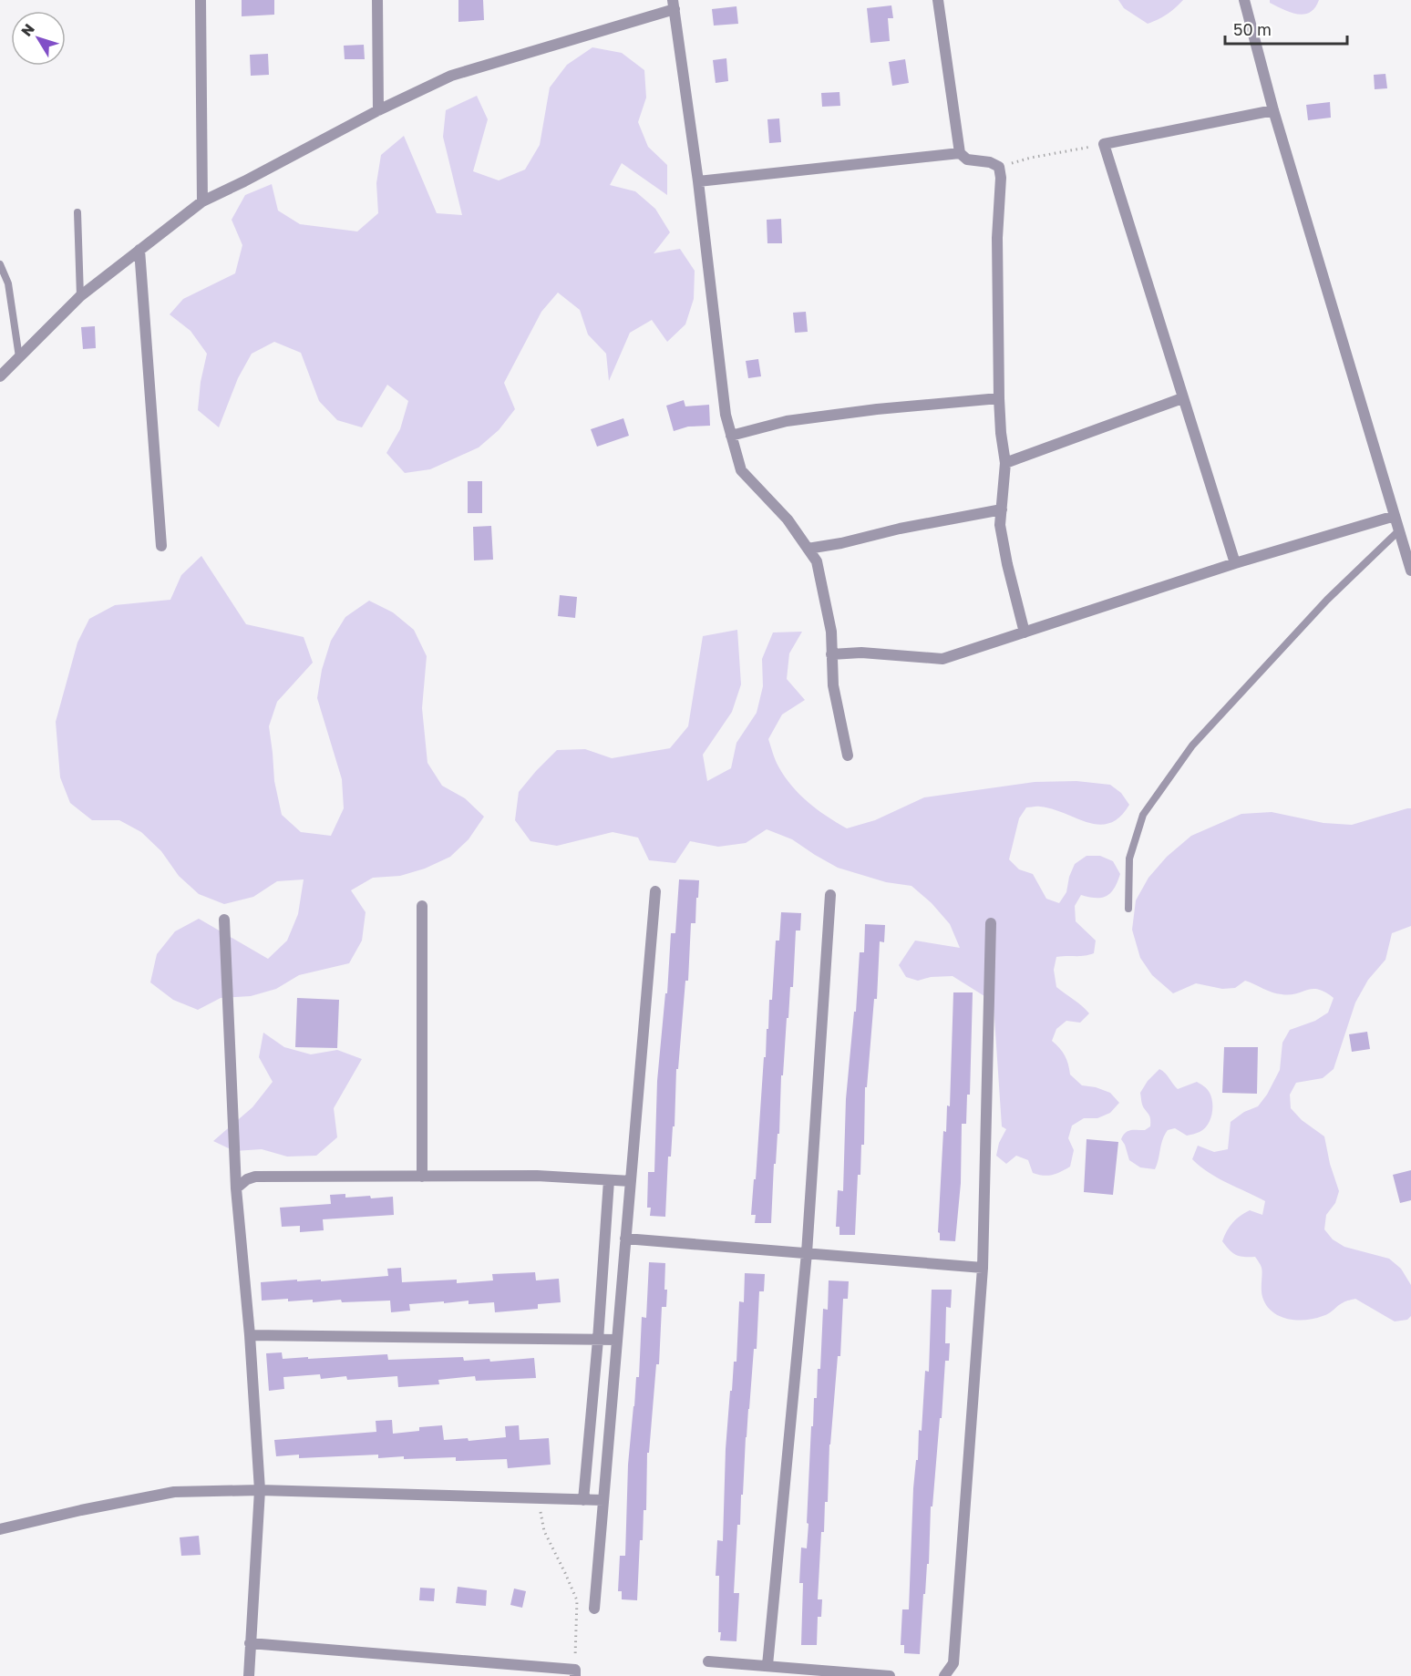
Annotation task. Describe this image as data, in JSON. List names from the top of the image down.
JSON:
{
  "scale_bar": "50 m",
  "north": "top left"
}
